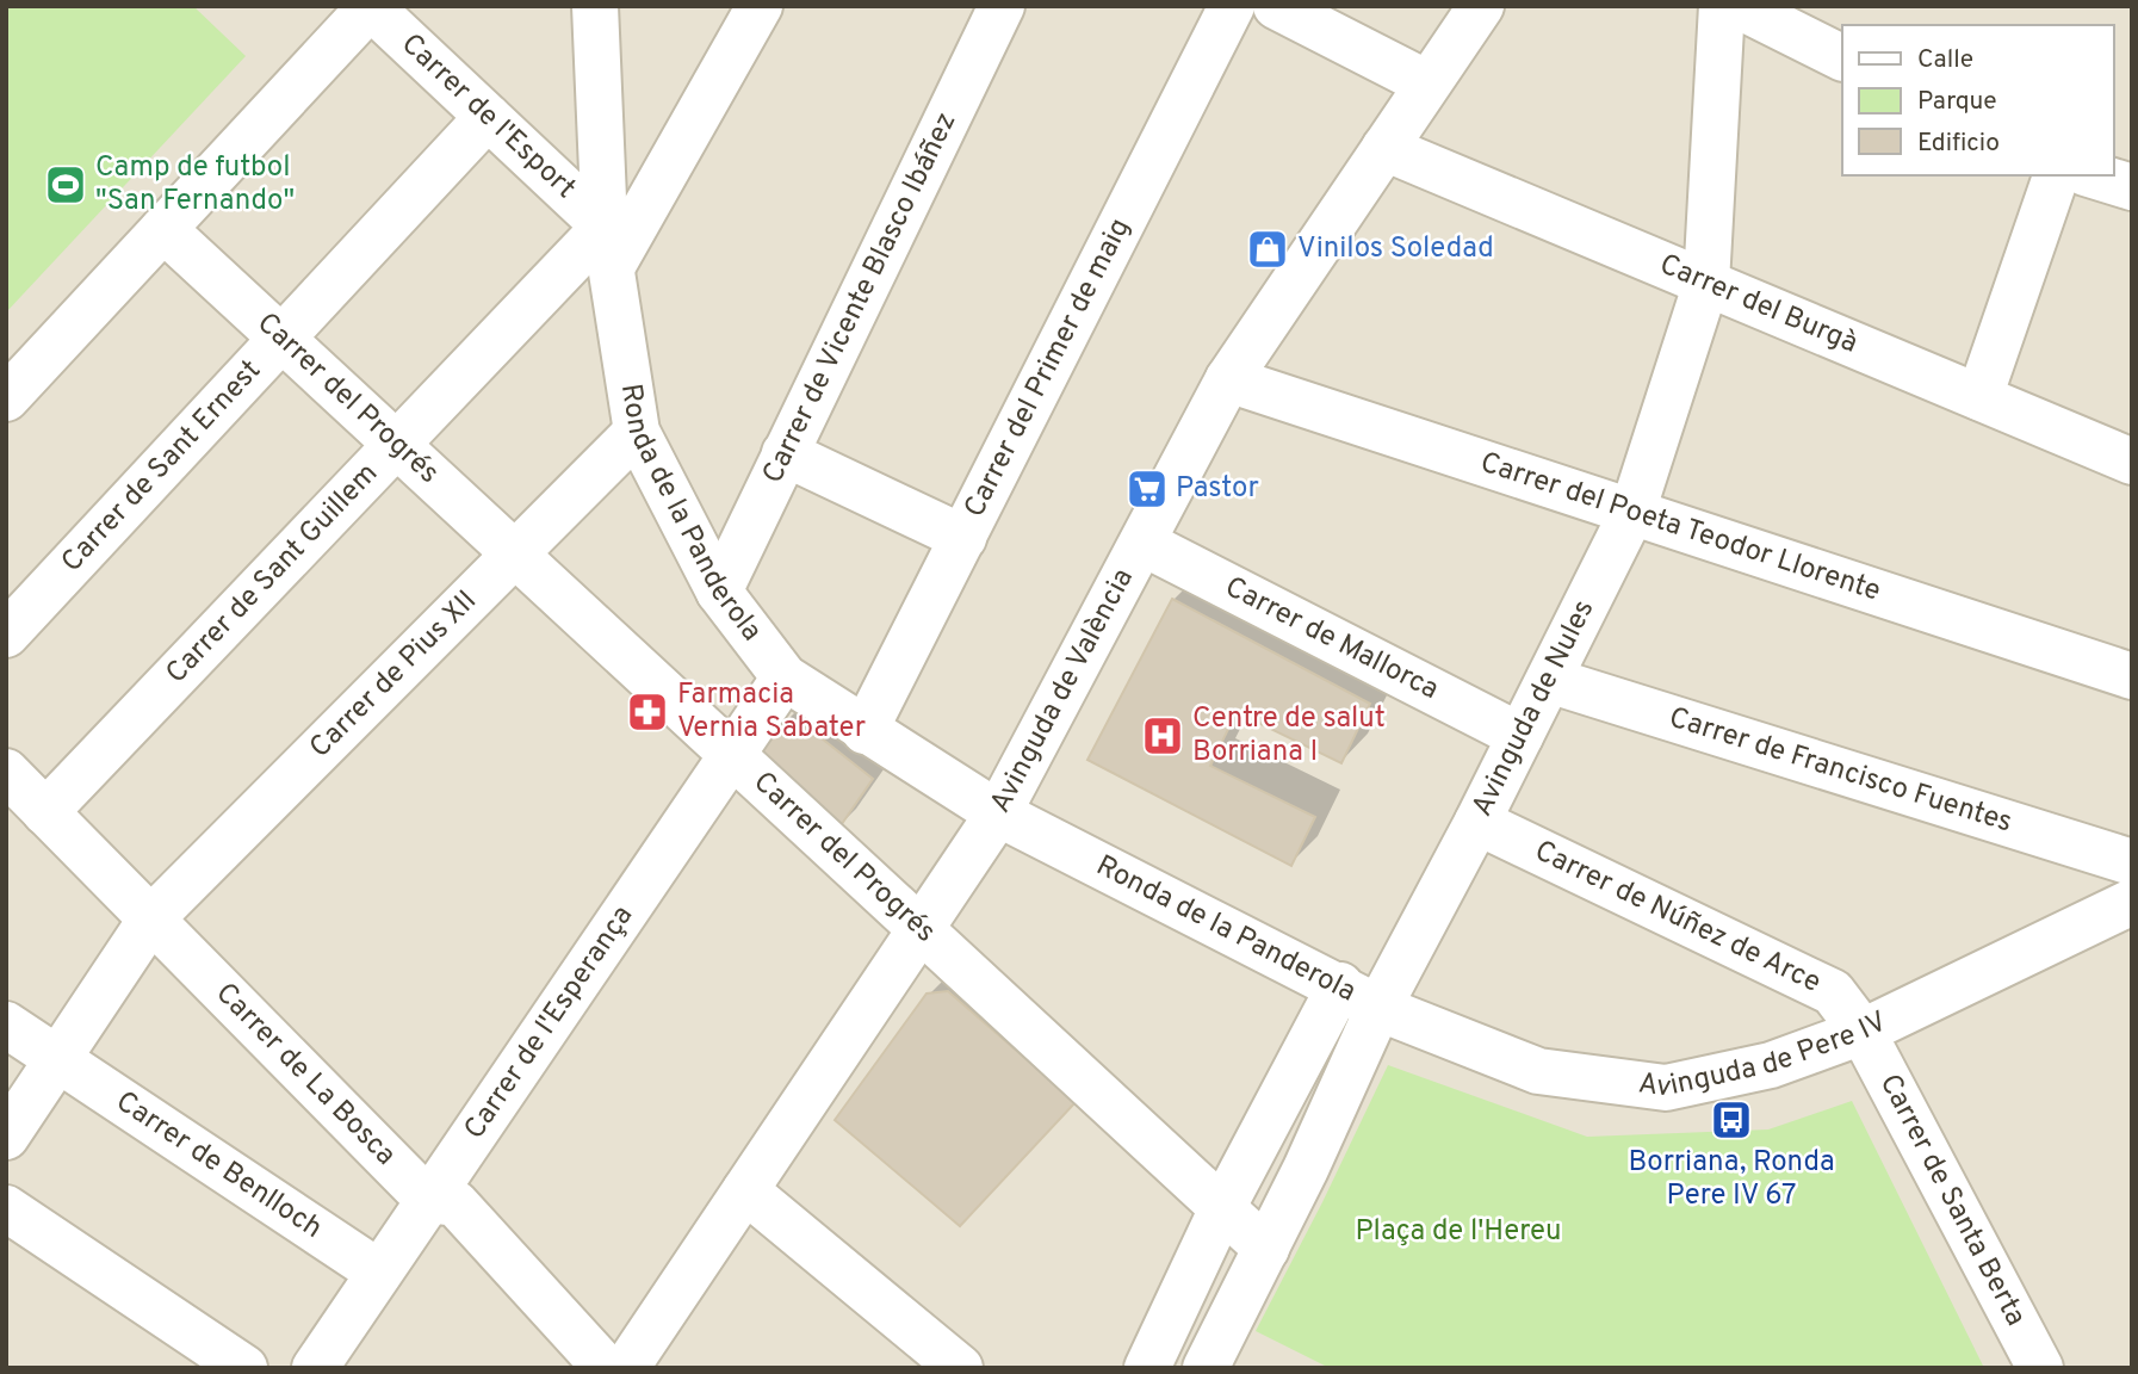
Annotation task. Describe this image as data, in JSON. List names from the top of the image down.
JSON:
{
  "streets": {
    "street": [
      "Carrer de l'Esport",
      "Carrer de Vicente Blasco Ibáñez",
      "Carrer del Burgà",
      "Carrer del Primer de maig",
      "Carrer del Progrés",
      "Carrer de Sant Ernest",
      "Ronda de la Panderola",
      "Carrer del Poeta Teodor Llorente",
      "Carrer de Sant Guillem",
      "Carrer de Mallorca",
      "Carrer de Pius XII",
      "Avinguda de València",
      "Avinguda de Nules",
      "Carrer de Francisco Fuentes",
      "Carrer de Núñez de Arce",
      "Carrer de l'Esperança",
      "Avinguda de Pere IV",
      "Carrer de La Bosca",
      "Carrer de Benlloch",
      "Carrer de Santa Berta"
    ]
  },
  "crossings": [
    ["Carrer de l'Esport", "Carrer de Sant Ernest"],
    ["Carrer de l'Esport", "Ronda de la Panderola"],
    ["Carrer de l'Esport", "Carrer de Sant Guillem"],
    ["Carrer de Vicente Blasco Ibáñez", "Ronda de la Panderola"],
    ["Carrer del Burgà", "Avinguda de València"],
    ["Carrer del Burgà", "Avinguda de Nules"],
    ["Carrer del Primer de maig", "Ronda de la Panderola"],
    ["Carrer del Progrés", "Carrer de Sant Ernest"],
    ["Carrer del Progrés", "Carrer de Sant Guillem"],
    ["Carrer del Progrés", "Carrer de Pius XII"],
    ["Carrer del Progrés", "Avinguda de València"],
    ["Carrer del Progrés", "Avinguda de Nules"],
    ["Carrer del Progrés", "Carrer de l'Esperança"],
    ["Ronda de la Panderola", "Carrer de Sant Guillem"],
    ["Ronda de la Panderola", "Carrer de Pius XII"],
    ["Ronda de la Panderola", "Avinguda de València"],
    ["Ronda de la Panderola", "Avinguda de Nules"],
    ["Ronda de la Panderola", "Carrer de l'Esperança"],
    ["Ronda de la Panderola", "Avinguda de Pere IV"],
    ["Carrer del Poeta Teodor Llorente", "Avinguda de València"],
    ["Carrer del Poeta Teodor Llorente", "Avinguda de Nules"],
    ["Carrer de Sant Guillem", "Carrer de La Bosca"],
    ["Carrer de Mallorca", "Avinguda de València"],
    ["Carrer de Mallorca", "Avinguda de Nules"],
    ["Carrer de Pius XII", "Carrer de La Bosca"],
    ["Carrer de Pius XII", "Carrer de Benlloch"],
    ["Avinguda de Nules", "Carrer de Francisco Fuentes"],
    ["Avinguda de Nules", "Carrer de Núñez de Arce"],
    ["Avinguda de Nules", "Avinguda de Pere IV"],
    ["Carrer de Núñez de Arce", "Avinguda de Pere IV"],
    ["Carrer de Núñez de Arce", "Carrer de Santa Berta"],
    ["Carrer de l'Esperança", "Carrer de La Bosca"],
    ["Carrer de l'Esperança", "Carrer de Benlloch"],
    ["Avinguda de Pere IV", "Carrer de Santa Berta"]
  ],
  "parks": ["Plaça de l'Hereu"],
  "places": {
    "sports": ["Camp de futbol \"San Fernando\""],
    "shop": ["Vinilos Soledad"],
    "supermarket": ["Pastor"],
    "pharmacy": ["Farmacia Vernia Sabater"],
    "hospital": ["Centre de salut Borriana I"],
    "bus stop": ["Borriana, Ronda Pere IV 67"]
  },
  "legend": ["Calle", "Parque", "Edificio"]
}
